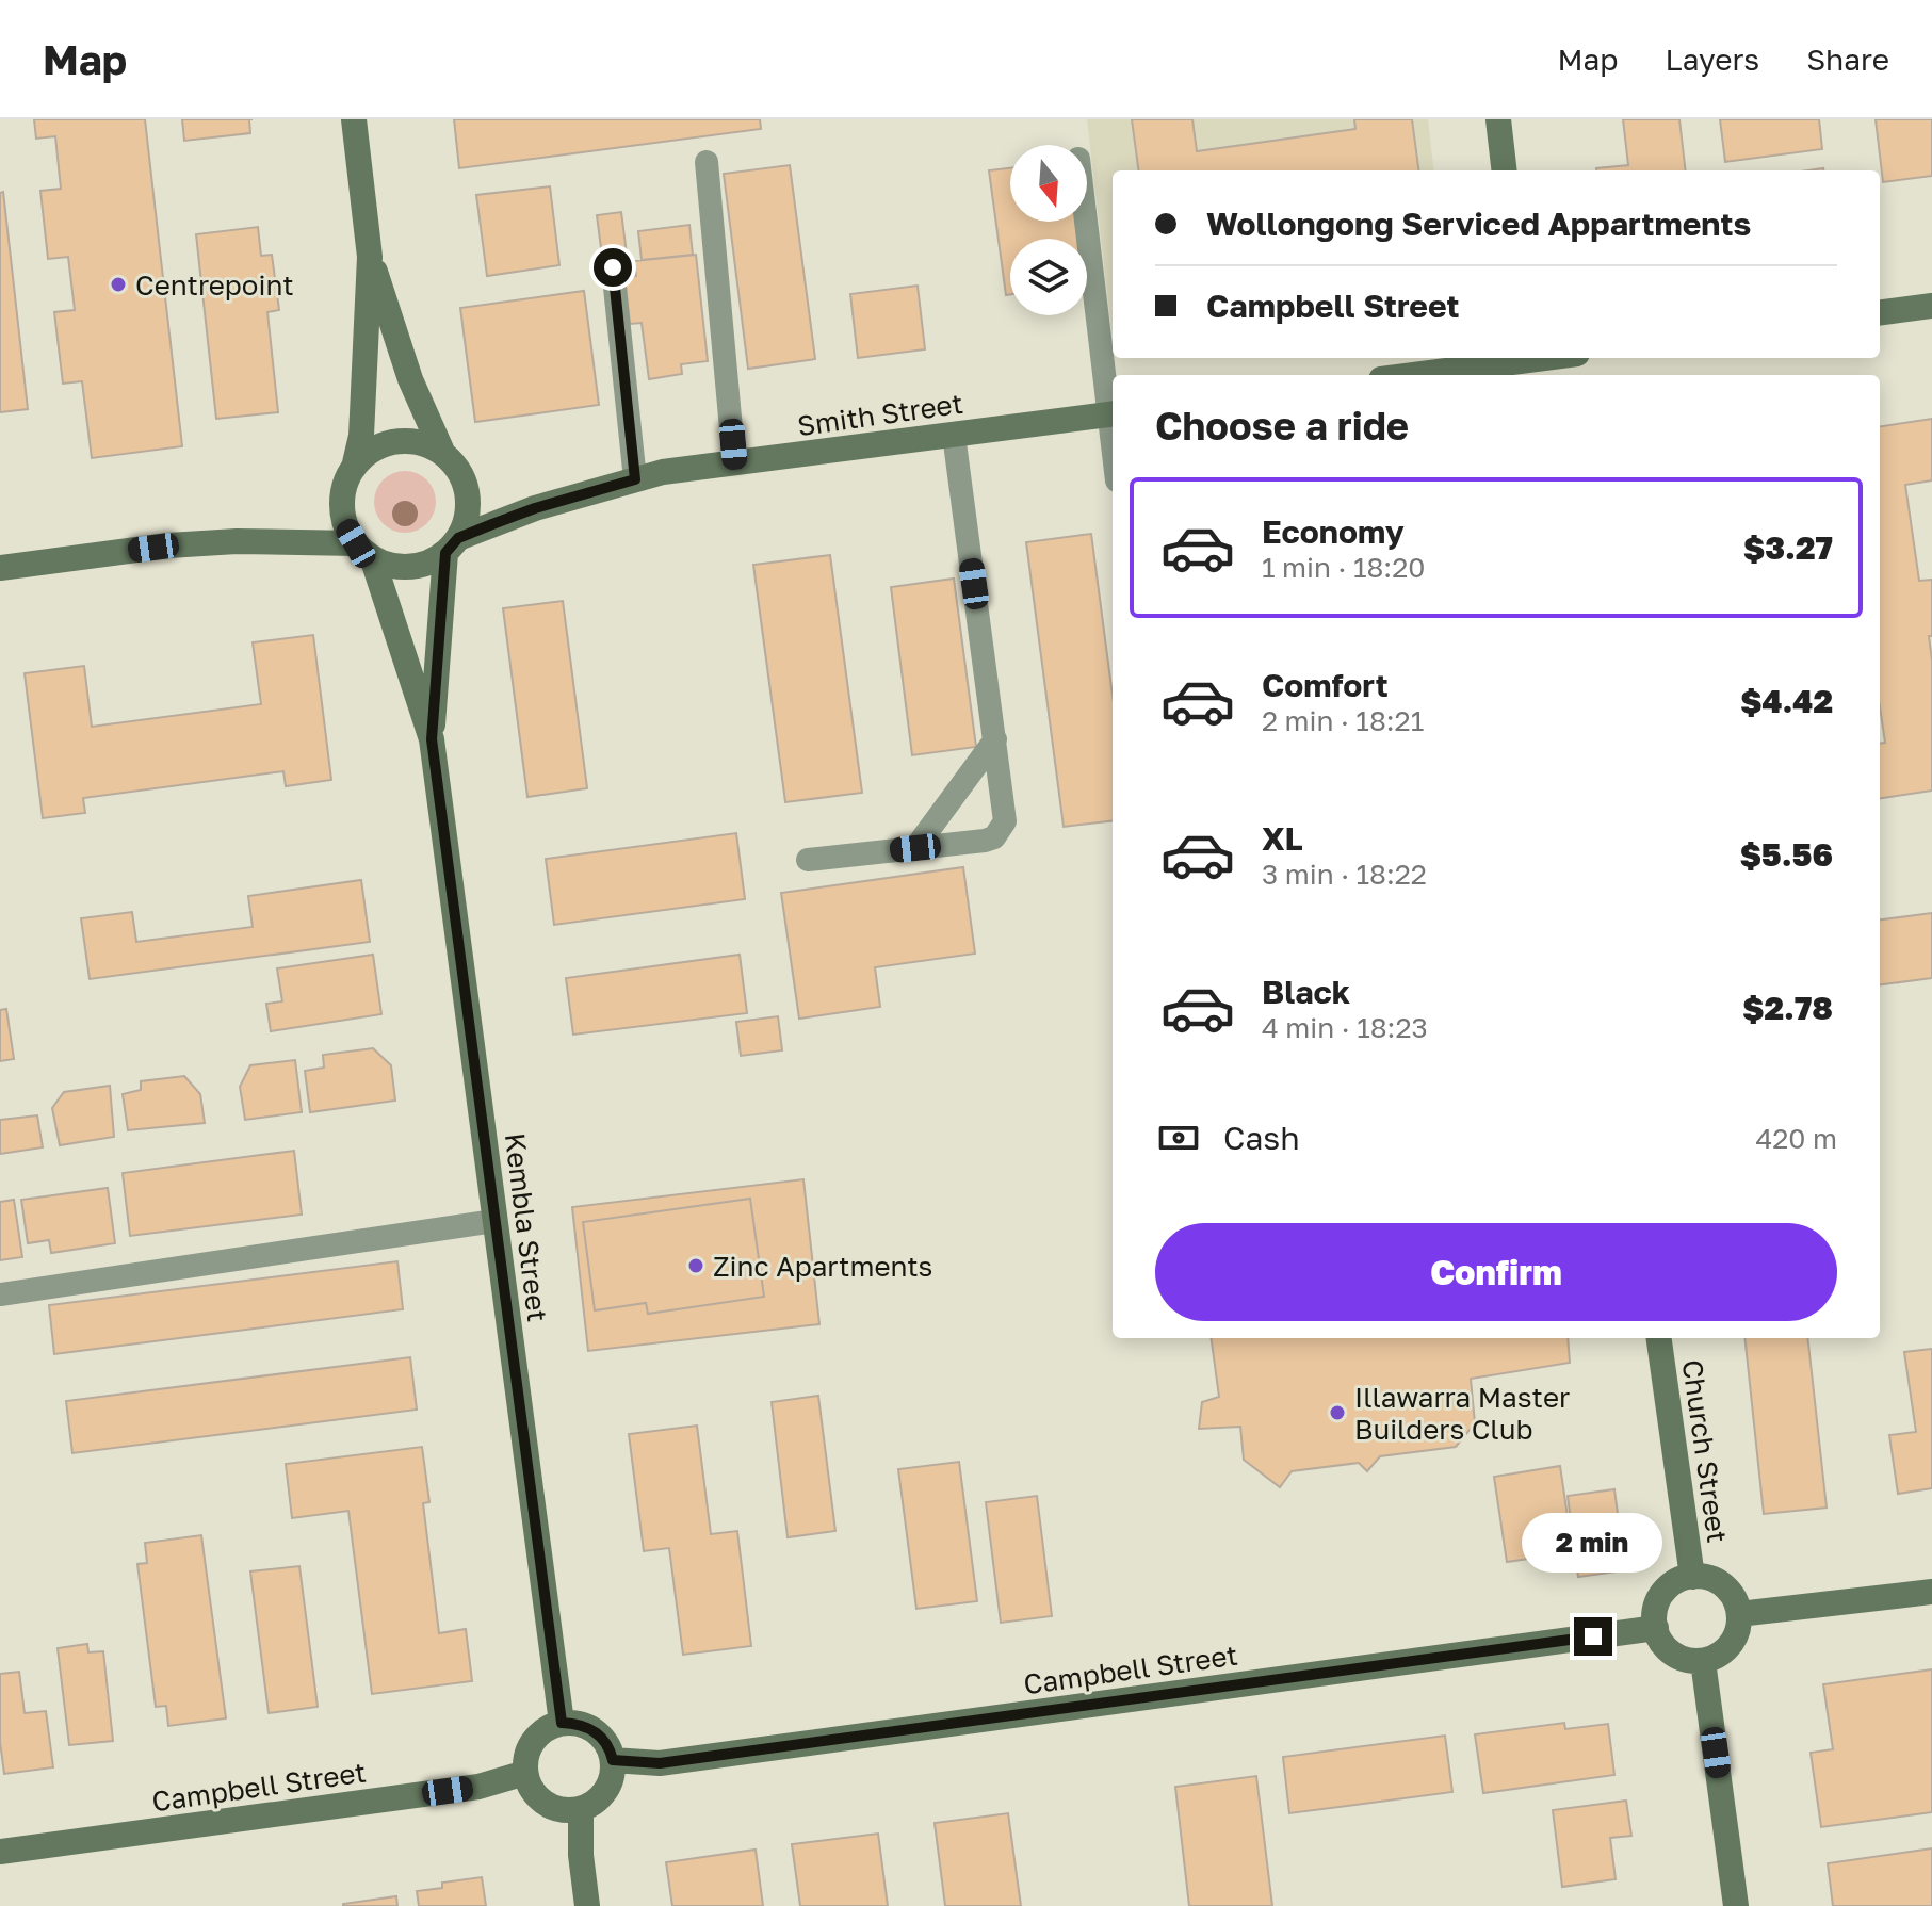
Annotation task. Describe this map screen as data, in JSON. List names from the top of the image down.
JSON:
{
  "streets": {
    "street": [
      "Smith Street",
      "Kembla Street",
      "Church Street",
      "Campbell Street"
    ]
  },
  "crossings": [
    ["Smith Street", "Kembla Street"],
    ["Kembla Street", "Campbell Street"],
    ["Church Street", "Campbell Street"]
  ],
  "places": ["Centrepoint", "Zinc Apartments", "Illawarra Master Builders Club"],
  "north": "bottom",
  "page": {
    "header": "Map",
    "nav": ["Map", "Layers", "Share"],
    "banner": ["Wollongong Serviced Appartments", "Campbell Street"],
    "heading": "Choose a ride",
    "list": [
      {
        "name": "Economy",
        "note": "1 min · 18:20",
        "value": "$3.27"
      },
      {
        "name": "Comfort",
        "note": "2 min · 18:21",
        "value": "$4.42"
      },
      {
        "name": "XL",
        "note": "3 min · 18:22",
        "value": "$5.56"
      },
      {
        "name": "Black",
        "note": "4 min · 18:23",
        "value": "$2.78"
      }
    ],
    "pay": ["Cash", "420 m"],
    "buttons": "Confirm",
    "bubble": "2 min"
  }
}
